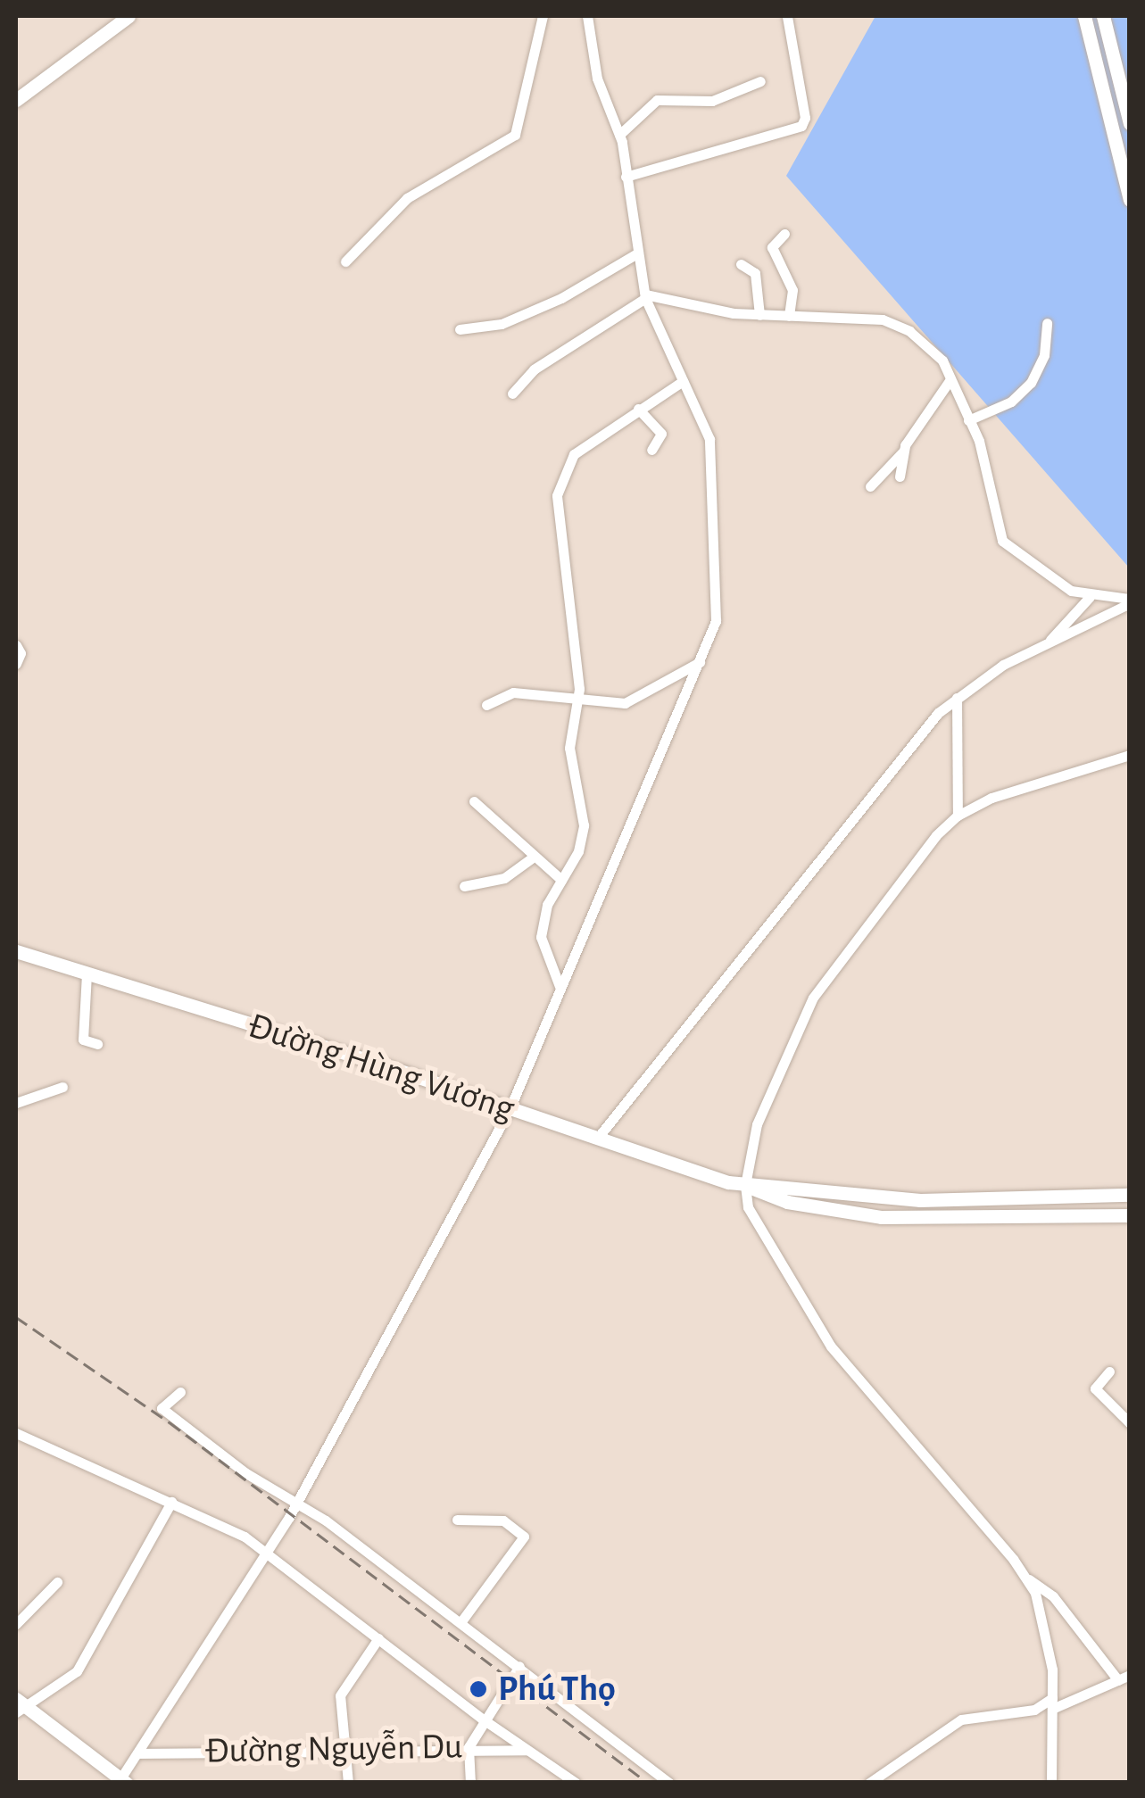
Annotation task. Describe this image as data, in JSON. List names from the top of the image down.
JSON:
{
  "streets": {
    "main road": ["Đường Hùng Vương"],
    "street": ["Đường Nguyễn Du"]
  },
  "places": ["Phú Thọ"]
}
